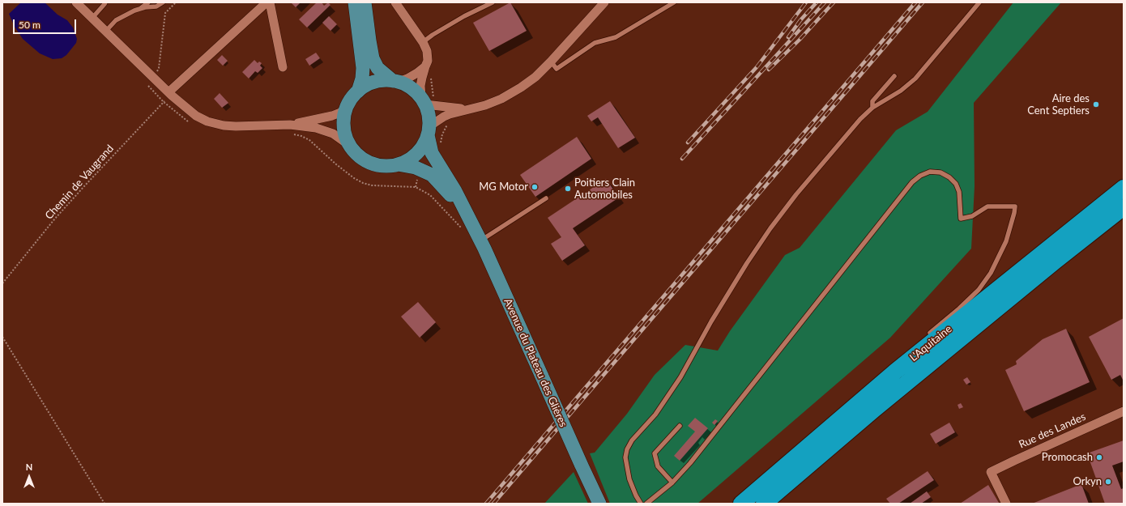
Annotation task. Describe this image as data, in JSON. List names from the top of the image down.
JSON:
{
  "streets": {
    "highway": ["L'Aquitaine"],
    "main road": ["Avenue du Plateau des Glières"],
    "street": ["Rue des Landes"],
    "path": ["Chemin de Vaugrand"]
  },
  "places": [
    "Aire des Cent Septiers",
    "MG Motor",
    "Poitiers Clain Automobiles",
    "Promocash",
    "Orkyn"
  ],
  "scale_bar": "50 m",
  "north": "top"
}
